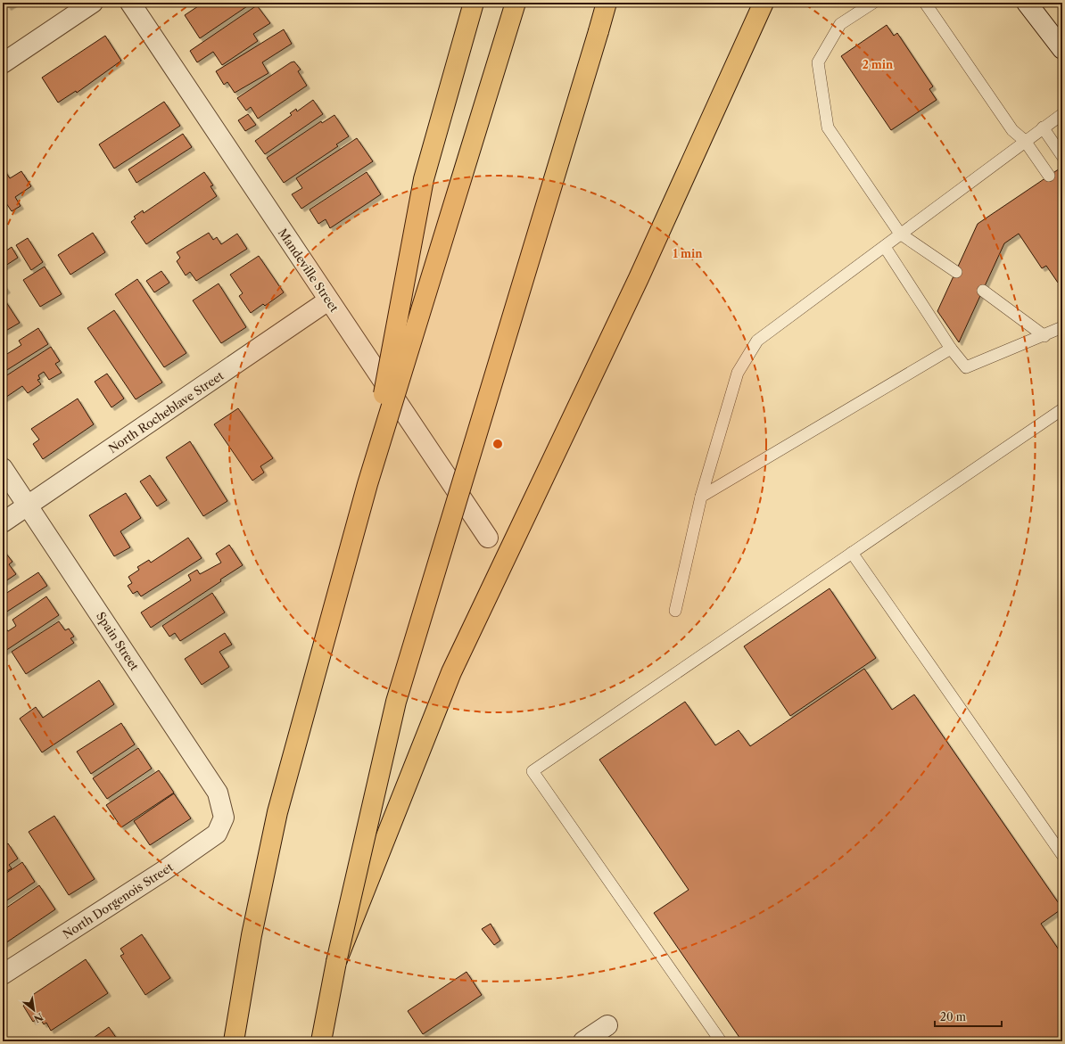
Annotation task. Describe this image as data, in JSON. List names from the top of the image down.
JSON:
{
  "streets": {
    "street": [
      "Mandeville Street",
      "North Rocheblave Street",
      "Spain Street",
      "North Dorgenois Street"
    ]
  },
  "crossings": [
    ["Mandeville Street", "North Rocheblave Street"],
    ["North Rocheblave Street", "Spain Street"],
    ["Spain Street", "North Dorgenois Street"]
  ],
  "scale_bar": "20 m",
  "north": "bottom right",
  "rings": ["2 min", "1 min"]
}
